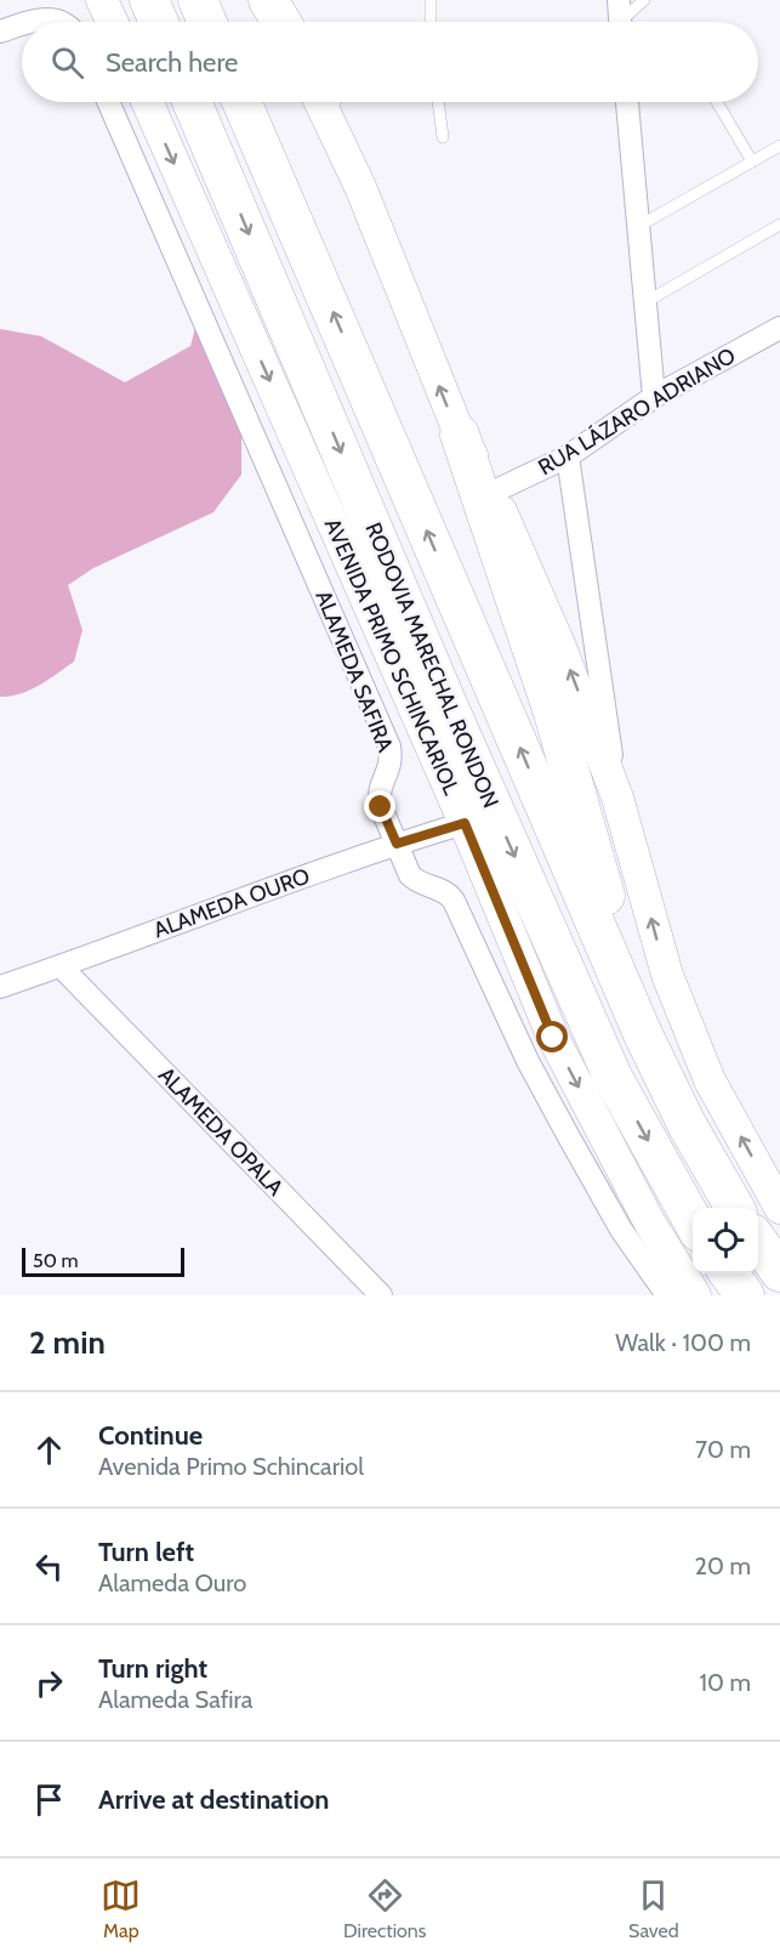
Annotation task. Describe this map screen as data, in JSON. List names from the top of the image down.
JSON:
{
  "streets": {
    "highway": ["RODOVIA MARECHAL RONDON"],
    "street": [
      "RUA LÁZARO ADRIANO",
      "AVENIDA PRIMO SCHINCARIOL",
      "ALAMEDA SAFIRA",
      "ALAMEDA OURO",
      "ALAMEDA OPALA"
    ]
  },
  "crossings": [
    ["AVENIDA PRIMO SCHINCARIOL", "ALAMEDA OURO"],
    ["ALAMEDA SAFIRA", "ALAMEDA OURO"],
    ["ALAMEDA OURO", "ALAMEDA OPALA"]
  ],
  "scale_bar": "50 m",
  "page": {
    "search": "Search here",
    "scale": "50 m",
    "heading": ["2 min", "Walk · 100 m"],
    "list": [
      ["Continue", "Avenida Primo Schincariol", "70 m"],
      ["Turn left", "Alameda Ouro", "20 m"],
      ["Turn right", "Alameda Safira", "10 m"],
      "Arrive at destination"
    ],
    "nav": ["Map", "Directions", "Saved"]
  }
}
